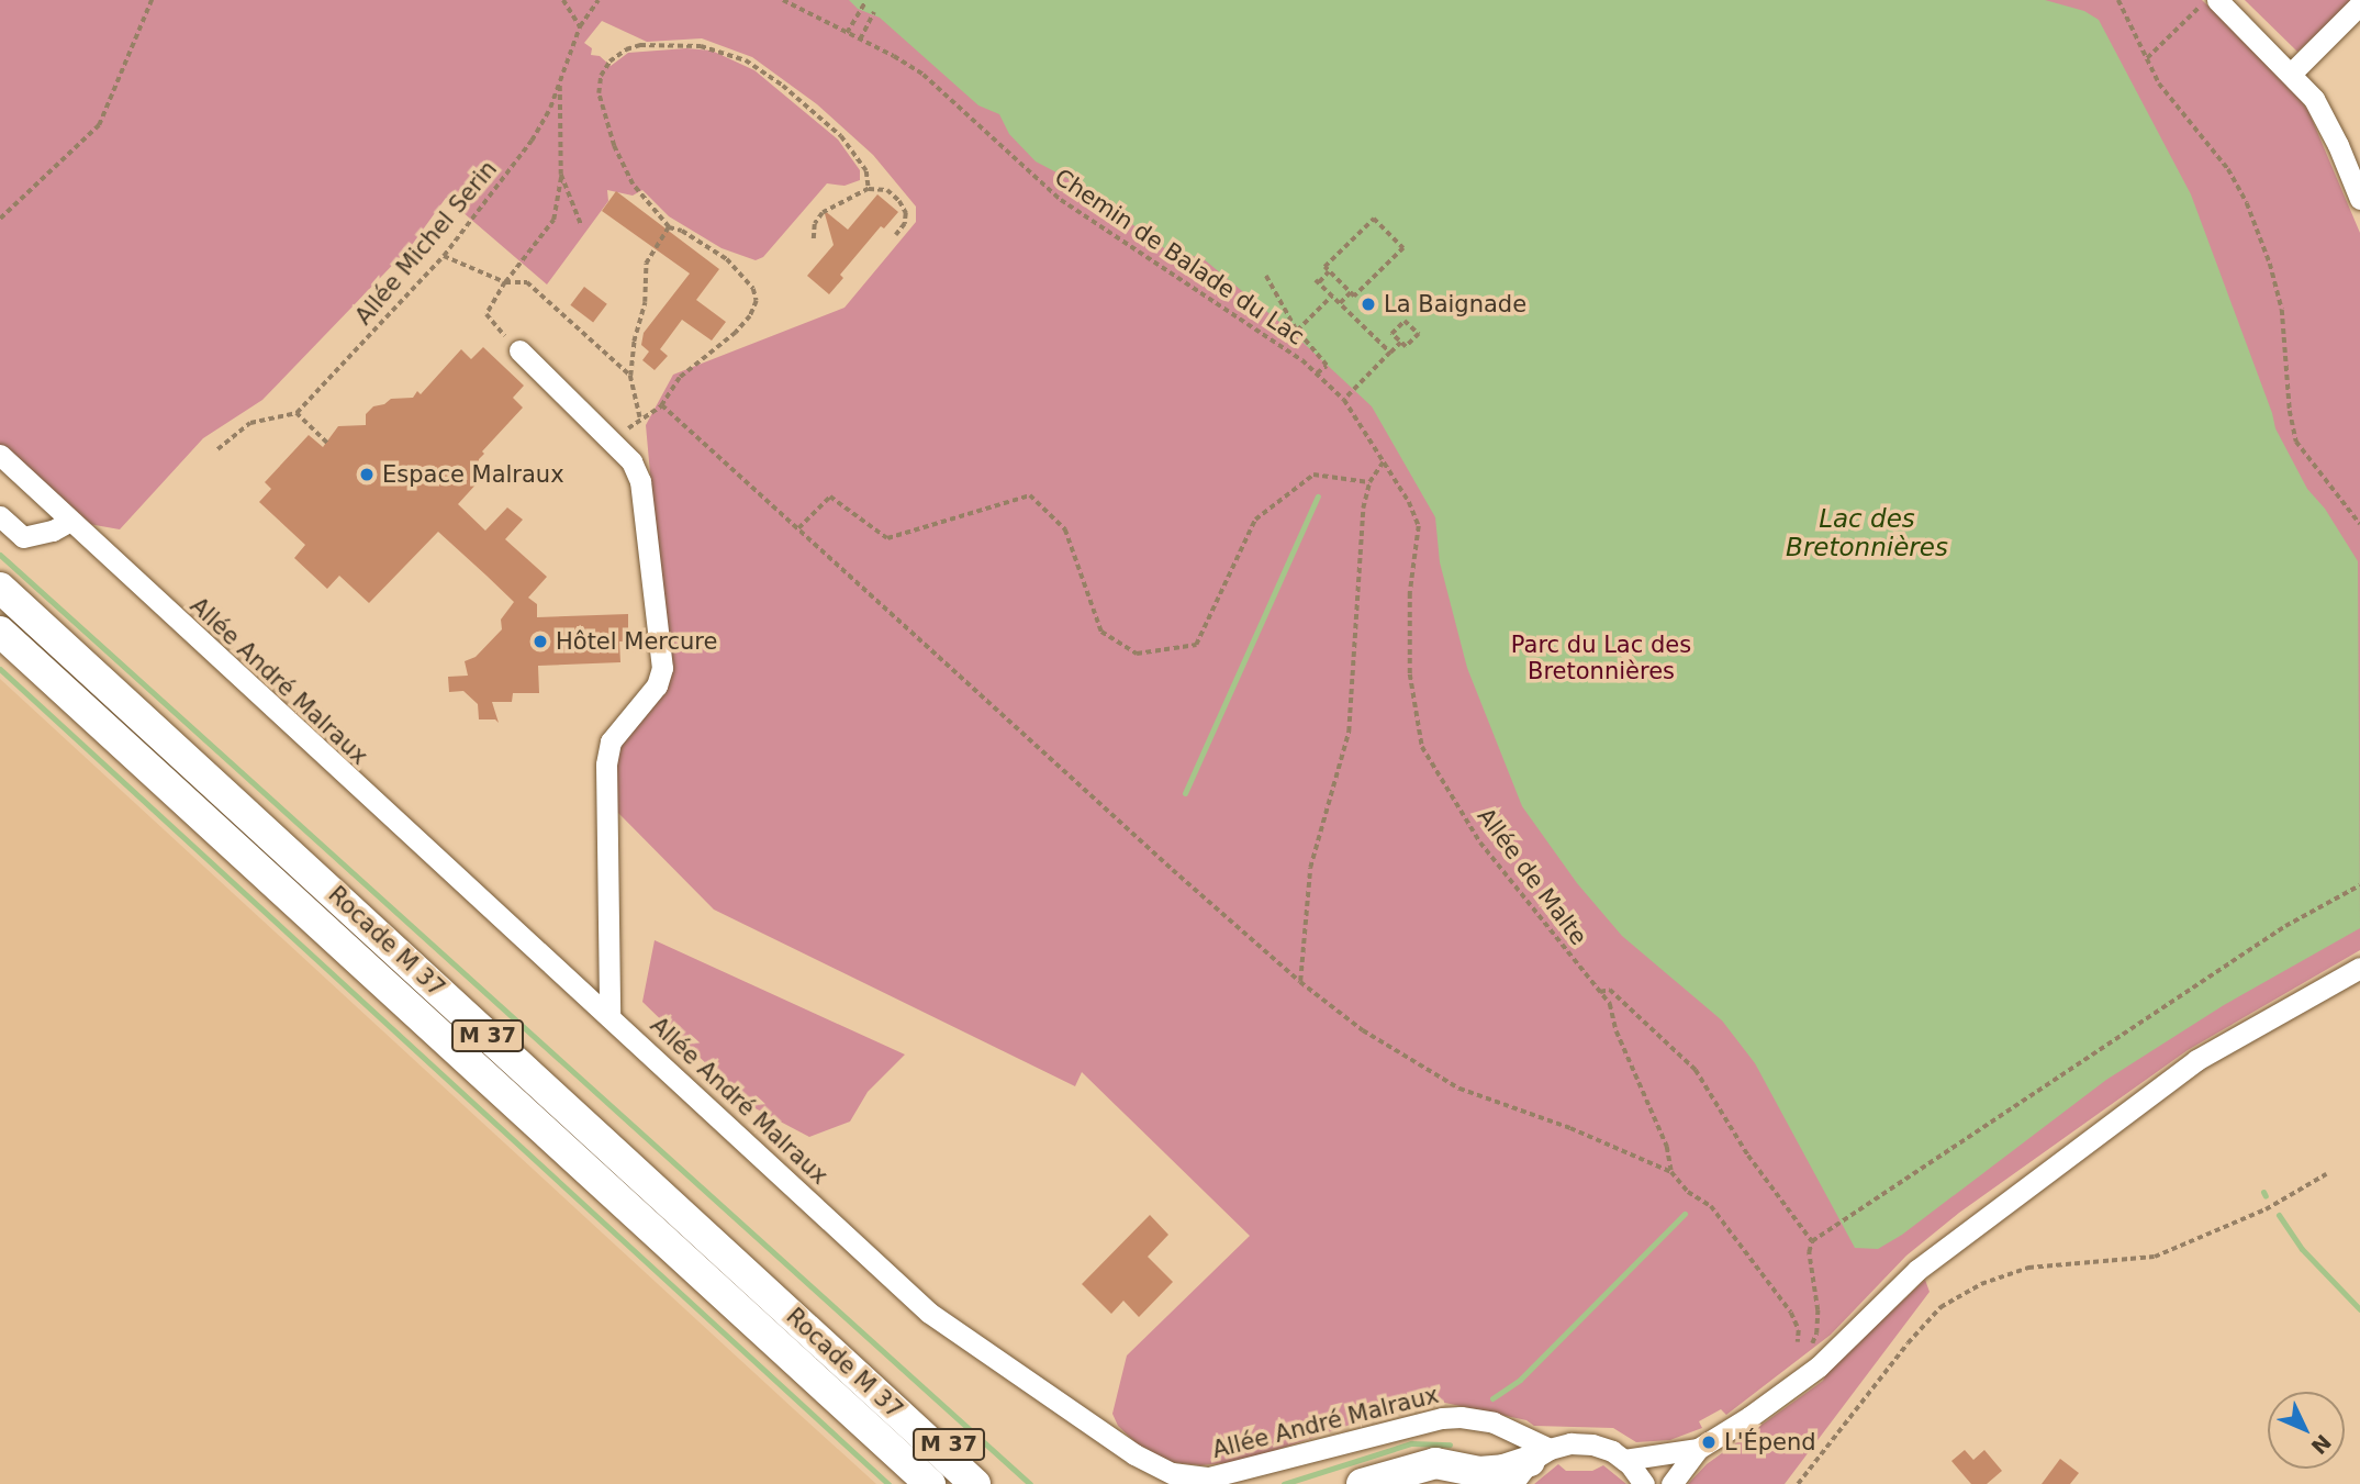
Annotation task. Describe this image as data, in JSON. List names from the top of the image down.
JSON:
{
  "streets": {
    "highway": ["Rocade M 37", "M 37"],
    "street": ["Allée André Malraux"],
    "path": ["Allée Michel Serin", "Chemin de Balade du Lac", "Allée de Malte"]
  },
  "crossings": [
    ["Chemin de Balade du Lac", "Allée de Malte"],
    ["Rocade M 37", "M 37"]
  ],
  "water": ["Lac des Bretonnières"],
  "parks": ["Parc du Lac des Bretonnières"],
  "places": [
    "La Baignade",
    "Espace Malraux",
    "Hôtel Mercure",
    "L'Épend"
  ],
  "north": "bottom right"
}
